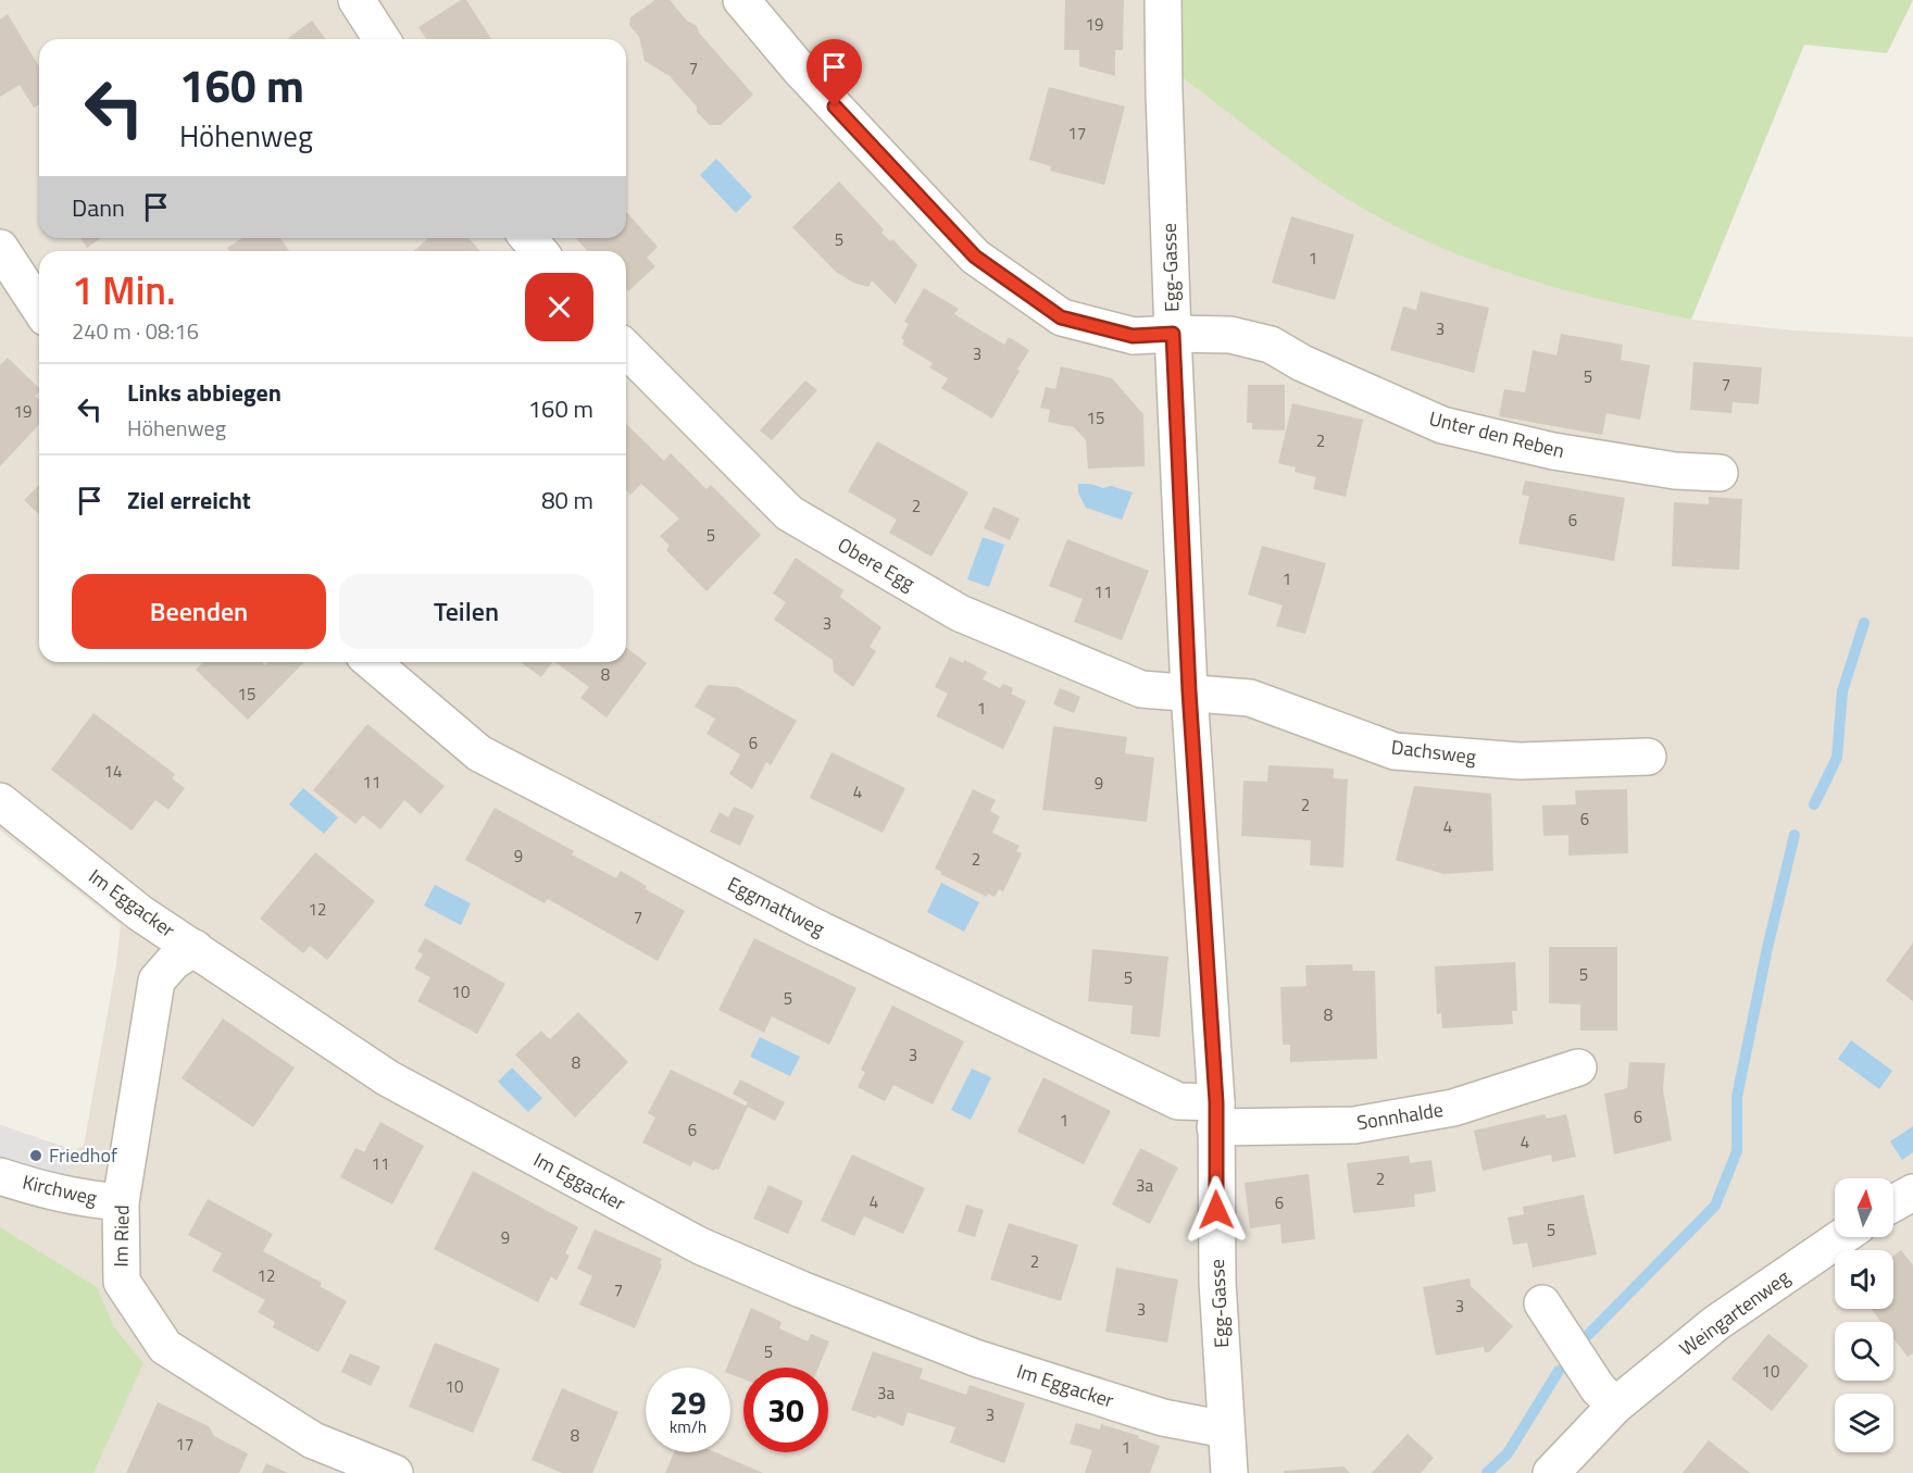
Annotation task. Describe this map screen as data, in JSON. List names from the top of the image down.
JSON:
{
  "streets": {
    "street": [
      "Egg-Gasse",
      "Unter den Reben",
      "Obere Egg",
      "Dachsweg",
      "Im Eggacker",
      "Eggmattweg",
      "Sonnhalde",
      "Kirchweg",
      "Im Ried",
      "Weingartenweg"
    ]
  },
  "crossings": [
    ["Egg-Gasse", "Unter den Reben"],
    ["Egg-Gasse", "Obere Egg"],
    ["Egg-Gasse", "Dachsweg"],
    ["Egg-Gasse", "Im Eggacker"],
    ["Egg-Gasse", "Eggmattweg"],
    ["Egg-Gasse", "Sonnhalde"],
    ["Obere Egg", "Dachsweg"],
    ["Im Eggacker", "Im Ried"],
    ["Eggmattweg", "Sonnhalde"],
    ["Kirchweg", "Im Ried"]
  ],
  "places": ["Friedhof"],
  "house_numbers": [
    "19",
    "7",
    "17",
    "5",
    "1",
    "3",
    "3",
    "5",
    "7",
    "19",
    "15",
    "2",
    "2",
    "6",
    "5",
    "1",
    "11",
    "3",
    "8",
    "15",
    "1",
    "6",
    "14",
    "11",
    "9",
    "4",
    "2",
    "6",
    "4",
    "9",
    "2",
    "12",
    "7",
    "5",
    "5",
    "10",
    "5",
    "8",
    "3",
    "8",
    "6",
    "1",
    "6",
    "4",
    "11",
    "2",
    "3a",
    "4",
    "6",
    "5",
    "9",
    "2",
    "12",
    "7",
    "3",
    "3",
    "5",
    "10",
    "10",
    "3a",
    "3",
    "8",
    "17",
    "1"
  ],
  "north": "top",
  "page": {
    "turn": ["160 m", "Höhenweg"],
    "then": "Dann",
    "heading": ["1 Min.", "240 m · 08:16"],
    "list": [
      {
        "name": "Links abbiegen",
        "note": "Höhenweg",
        "value": "160 m"
      },
      {
        "name": "Ziel erreicht",
        "value": "80 m"
      }
    ],
    "buttons": ["Beenden", "Teilen"],
    "speed": "29 km/h",
    "limit": "30"
  }
}
